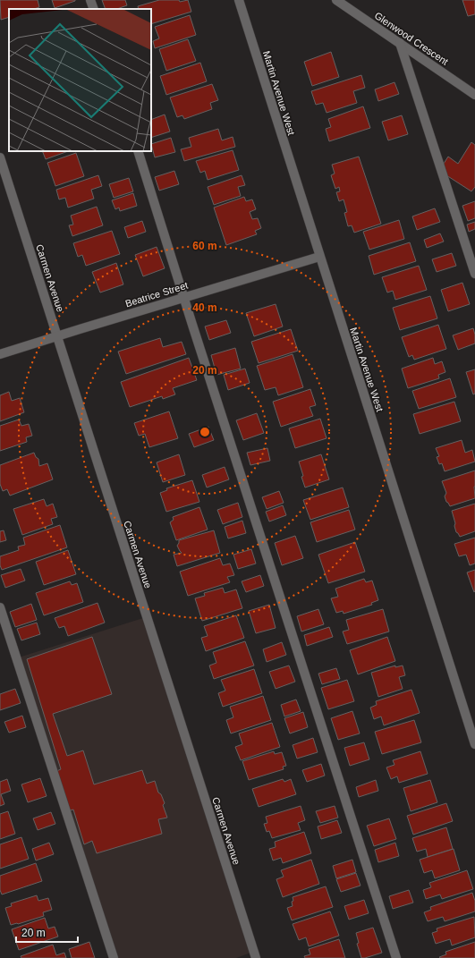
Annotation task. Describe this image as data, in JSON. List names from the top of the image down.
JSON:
{
  "streets": {
    "street": [
      "Glenwood Crescent",
      "Martin Avenue West",
      "Carmen Avenue",
      "Beatrice Street"
    ]
  },
  "crossings": [
    ["Martin Avenue West", "Beatrice Street"],
    ["Carmen Avenue", "Beatrice Street"]
  ],
  "scale_bar": "20 m",
  "rings": ["60 m", "40 m", "20 m"]
}
